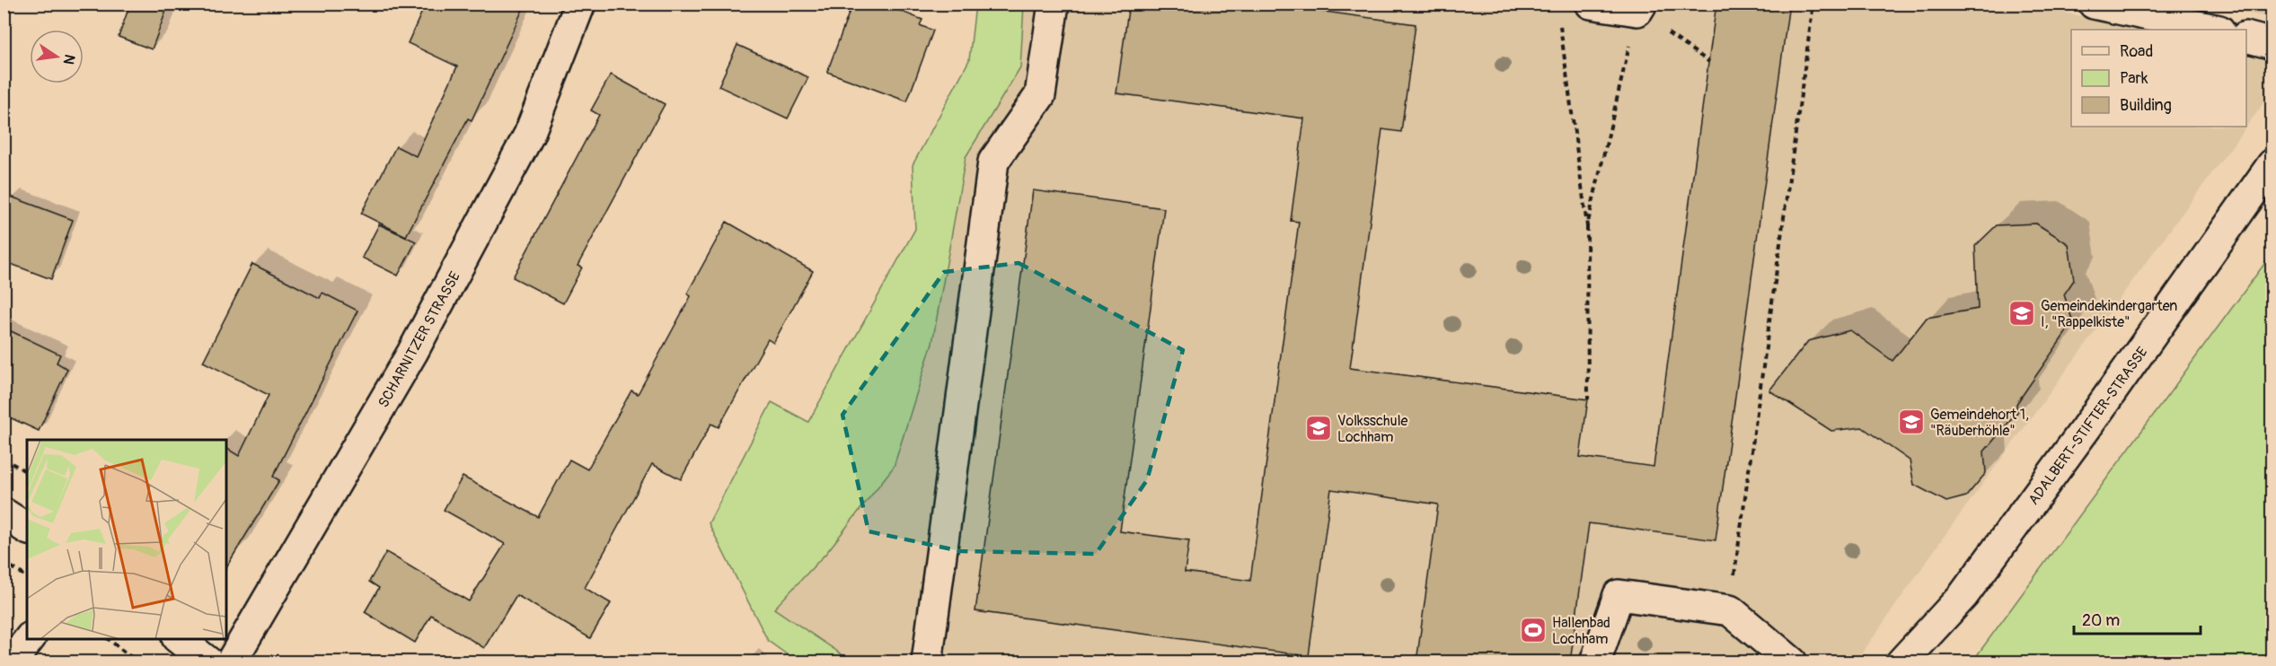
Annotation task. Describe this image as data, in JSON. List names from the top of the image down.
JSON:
{
  "streets": {
    "street": ["SCHARNITZER STRASSE", "ADALBERT-STIFTER-STRASSE"]
  },
  "places": {
    "school or university": ["Gemeindekindergarten I, \"Rappelkiste\"", "Gemeindehort 1, \"Räuberhöhle\"", "Volksschule Lochham"],
    "sports": ["Hallenbad Lochham"]
  },
  "legend": ["Road", "Park", "Building"],
  "scale_bar": "20 m",
  "north": "right"
}
